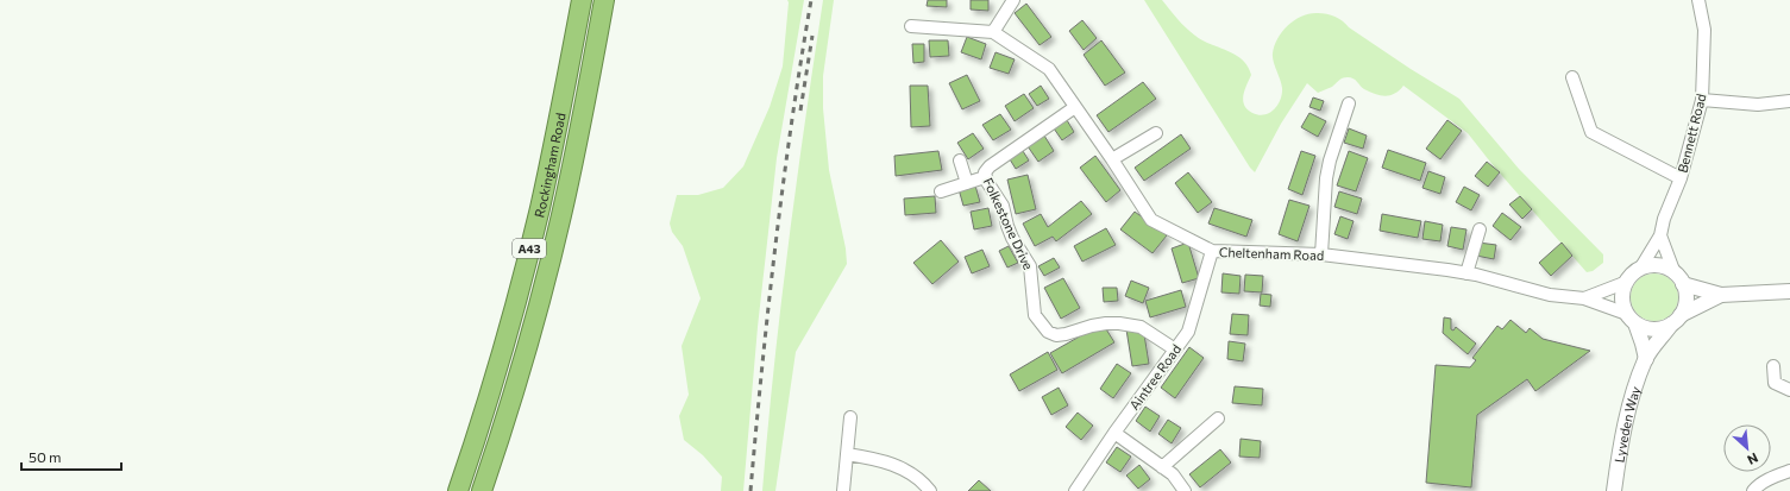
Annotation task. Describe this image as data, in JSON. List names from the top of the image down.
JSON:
{
  "streets": {
    "highway": ["Rockingham Road", "A43"],
    "street": [
      "Bennett Road",
      "Folkestone Drive",
      "Cheltenham Road",
      "Aintree Road",
      "Lyveden Way"
    ]
  },
  "crossings": [
    ["Bennett Road", "Cheltenham Road"],
    ["Bennett Road", "Lyveden Way"],
    ["Folkestone Drive", "Cheltenham Road"],
    ["Folkestone Drive", "Aintree Road"],
    ["Cheltenham Road", "Aintree Road"],
    ["Cheltenham Road", "Lyveden Way"]
  ],
  "scale_bar": "50 m",
  "north": "bottom right"
}
